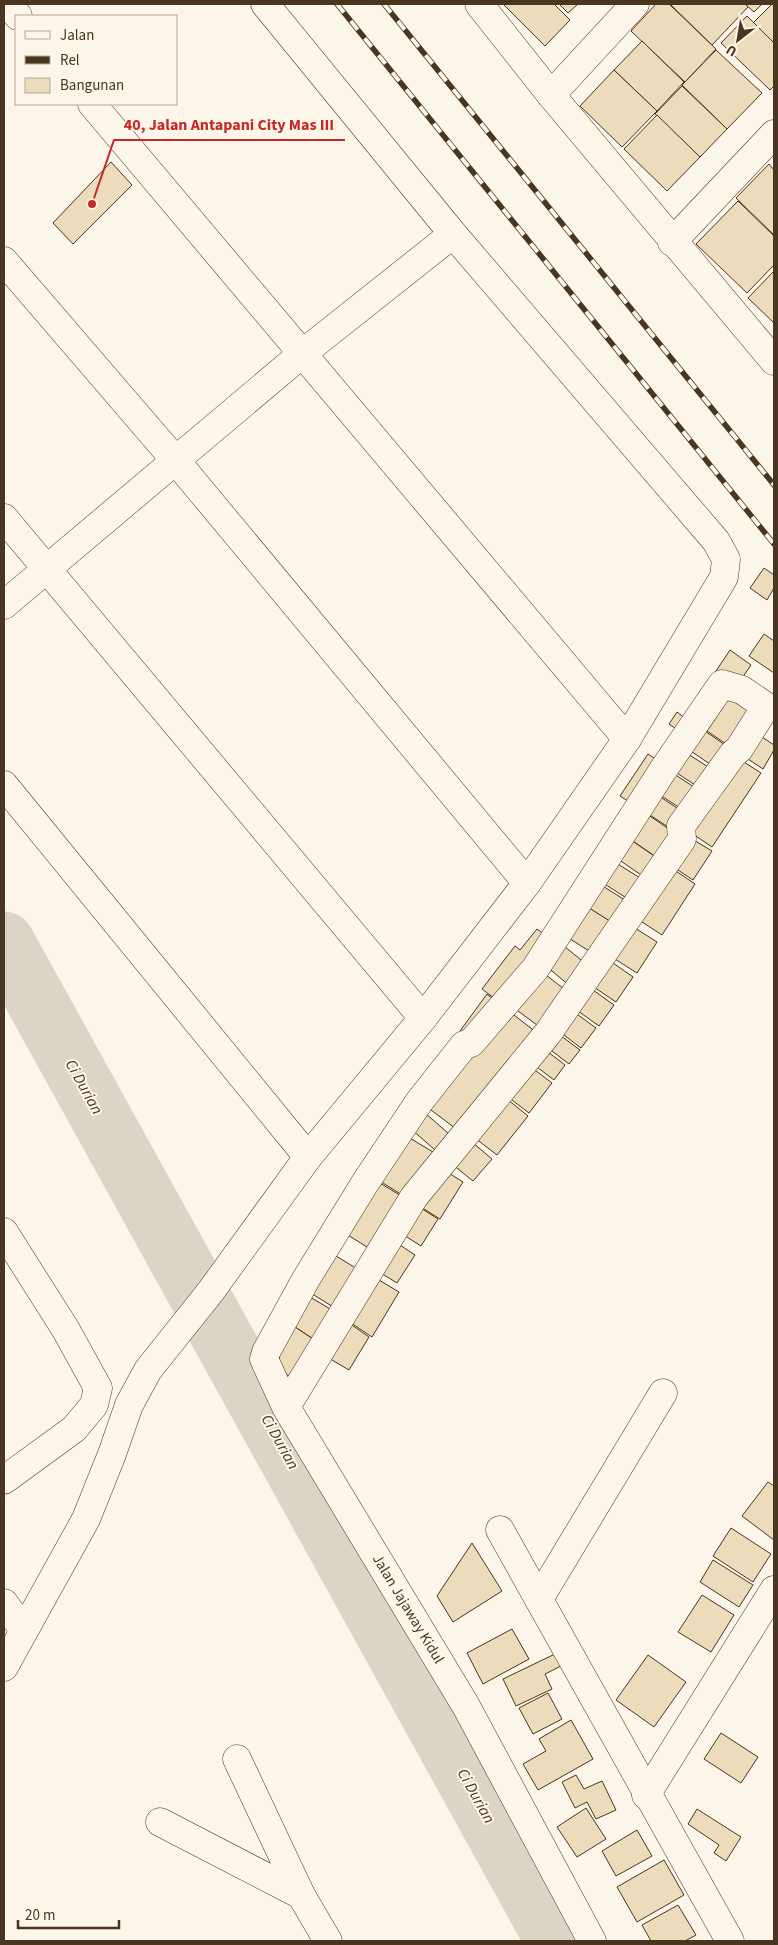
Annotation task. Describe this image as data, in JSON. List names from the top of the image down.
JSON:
{
  "streets": {
    "street": ["Jalan Jajaway Kidul"]
  },
  "water": ["Ci Durian"],
  "places": ["40, Jalan Antapani City Mas III"],
  "legend": ["Jalan", "Rel", "Bangunan"],
  "scale_bar": "20 m",
  "north": "bottom left"
}
